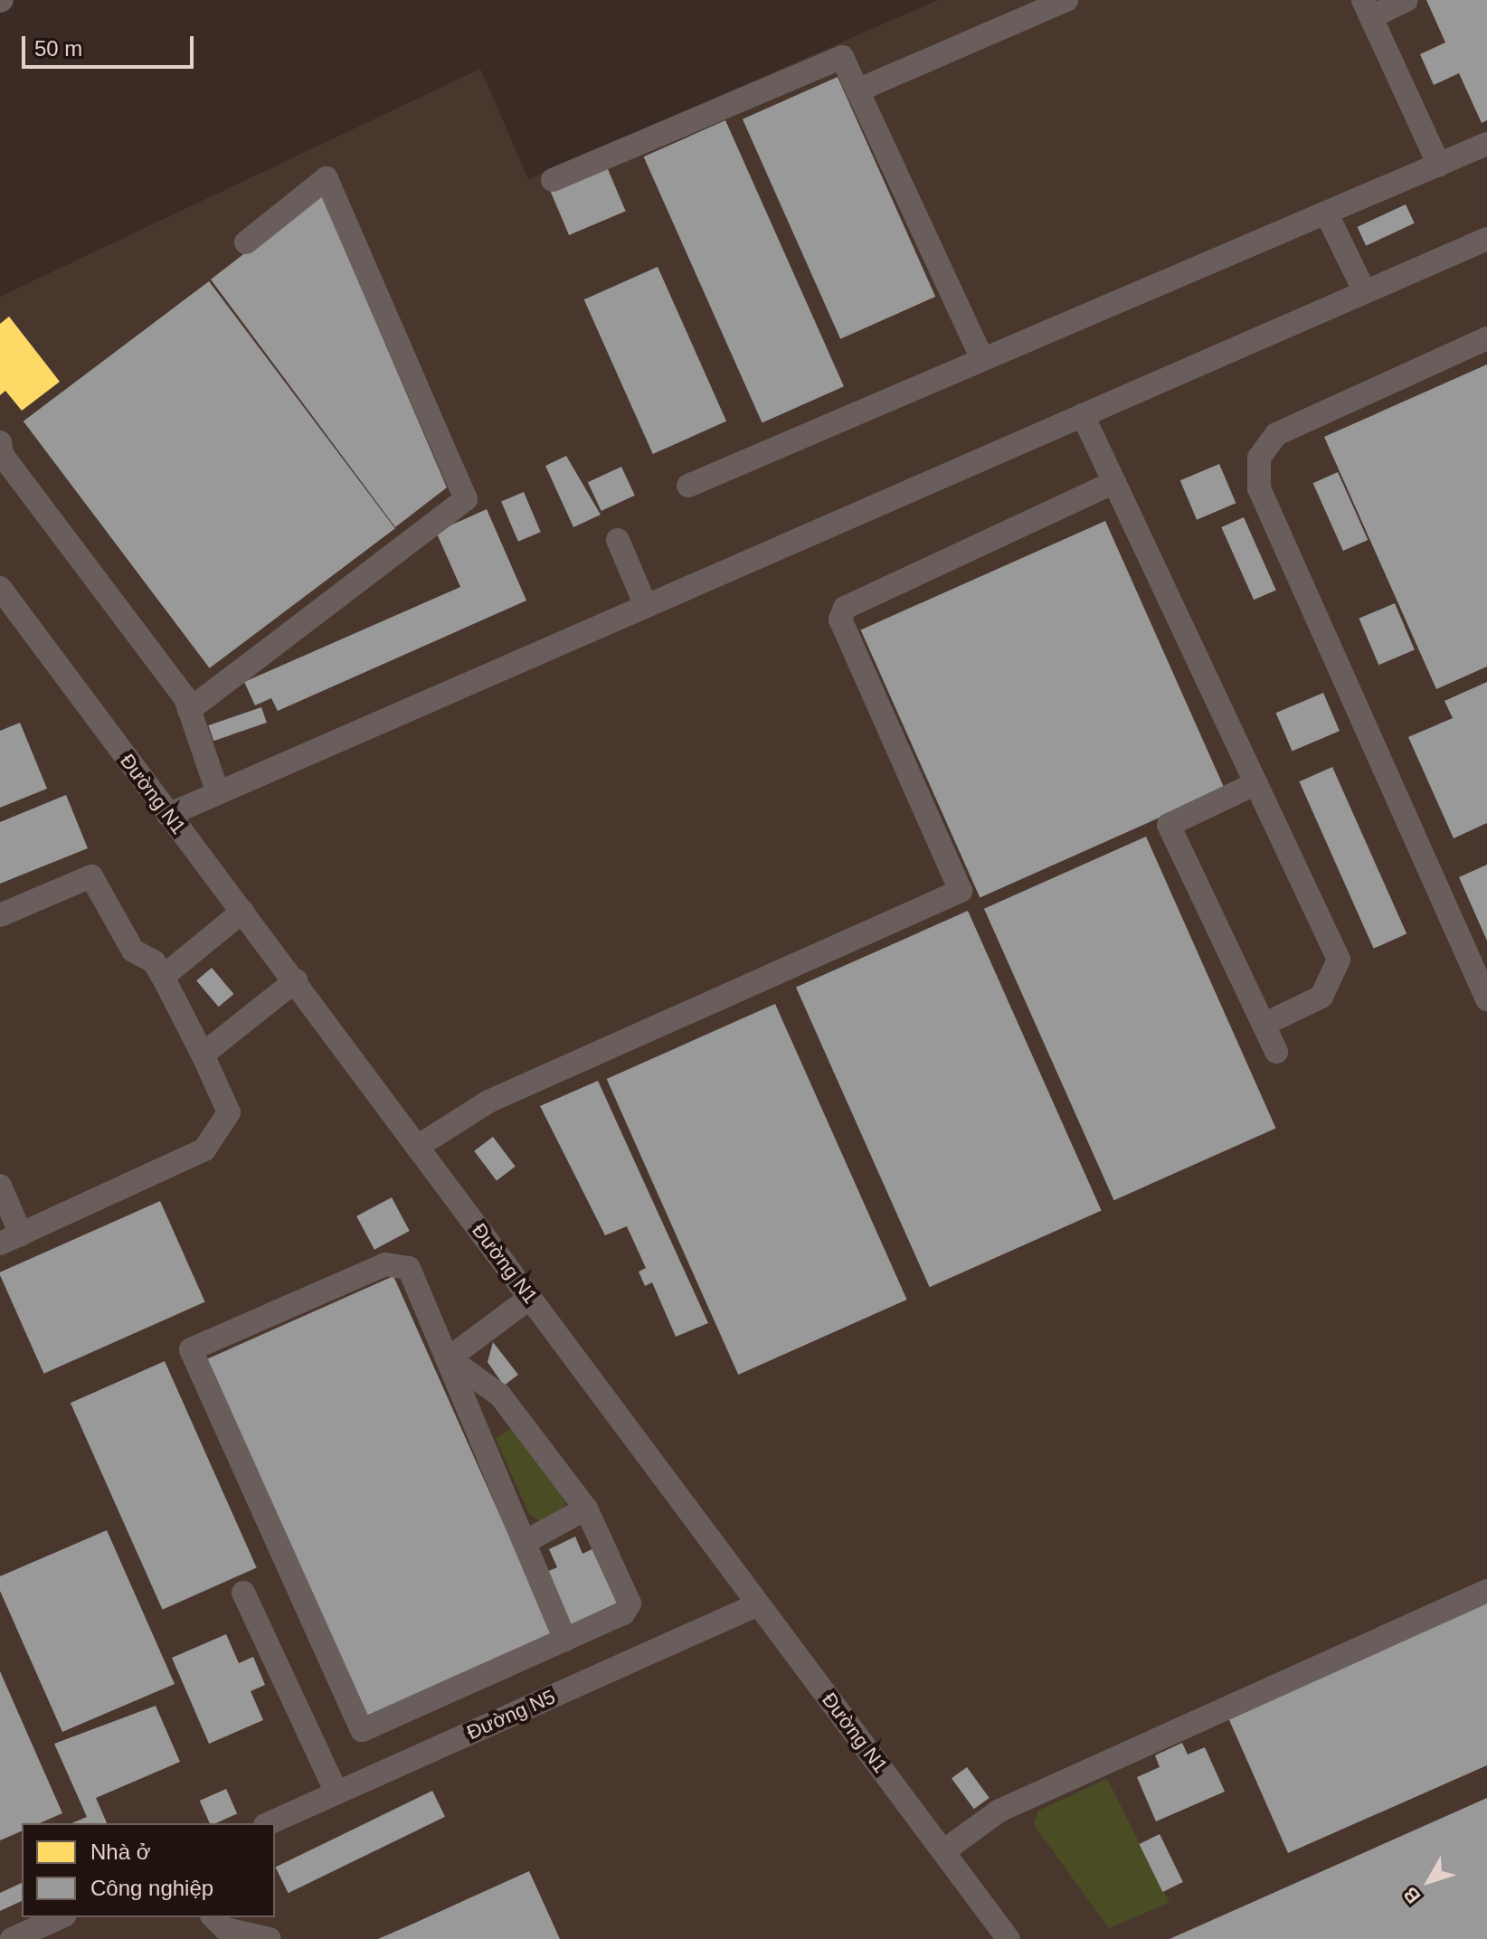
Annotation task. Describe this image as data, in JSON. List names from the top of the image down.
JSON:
{
  "streets": {
    "street": ["Đường N1", "Đường N5"]
  },
  "crossings": [
    ["Đường N1", "Đường N5"]
  ],
  "legend": ["Nhà ở", "Công nghiệp"],
  "scale_bar": "50 m",
  "north": "bottom left"
}
